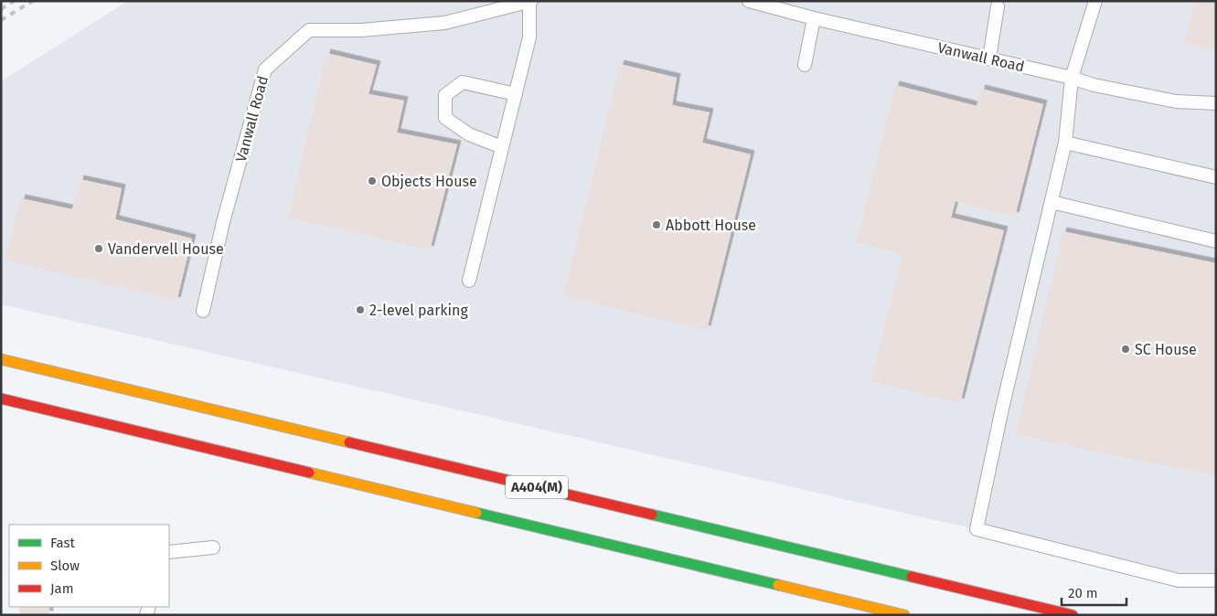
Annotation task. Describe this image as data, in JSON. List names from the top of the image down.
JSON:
{
  "streets": {
    "highway": ["A404(M)"],
    "lane": ["Vanwall Road"]
  },
  "places": [
    "Objects House",
    "Abbott House",
    "Vandervell House",
    "2-level parking",
    "SC House"
  ],
  "legend": ["Fast", "Slow", "Jam"],
  "scale_bar": "20 m"
}
